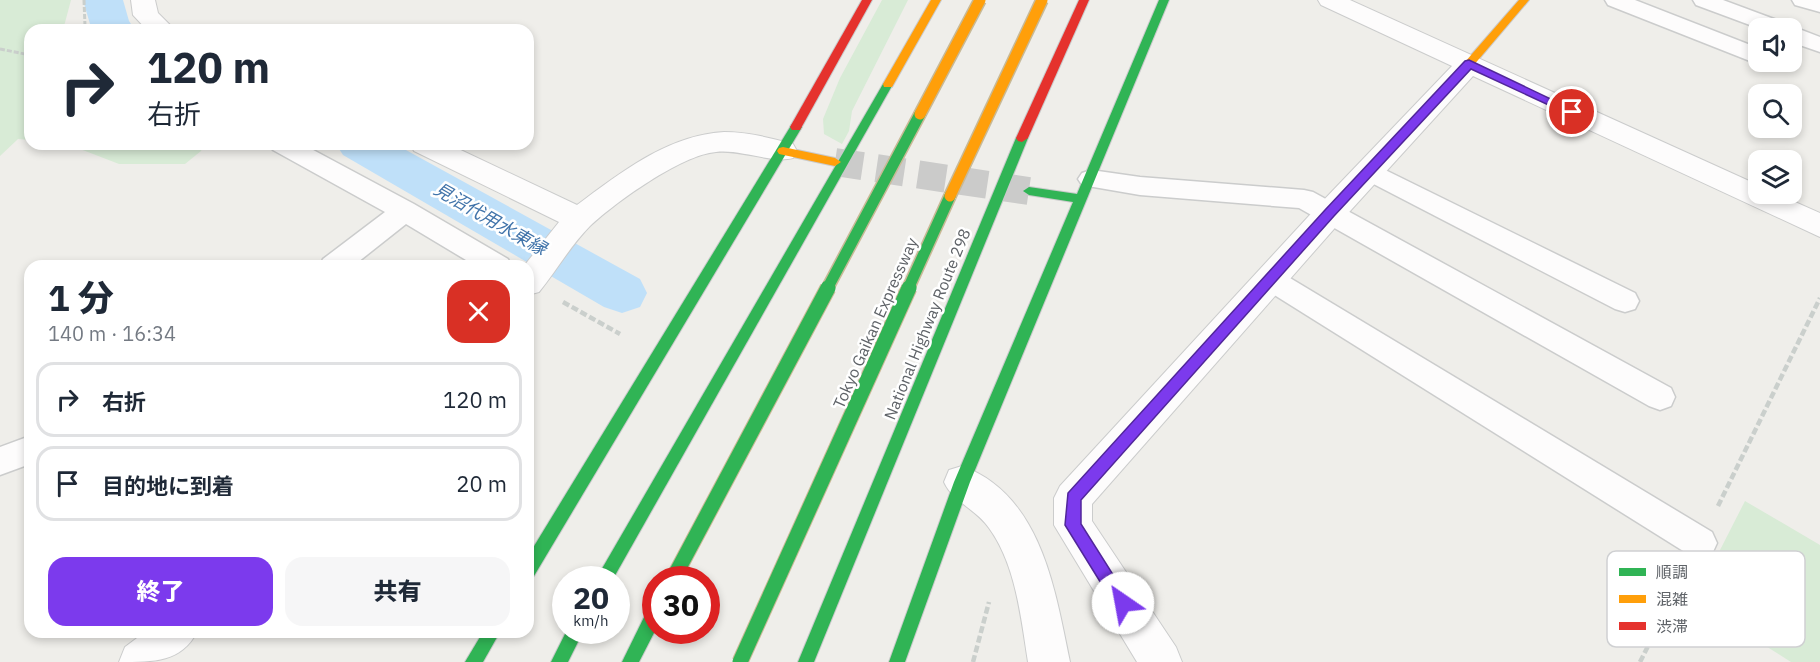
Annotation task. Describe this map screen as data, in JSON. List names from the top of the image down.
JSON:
{
  "streets": {
    "main road": ["Tokyo Gaikan Expressway", "National Highway Route 298"]
  },
  "water": ["見沼代用水東縁"],
  "legend": ["順調", "混雑", "渋滞"],
  "page": {
    "turn": ["120 m", "右折"],
    "heading": ["1 分", "140 m · 16:34"],
    "list": [
      {
        "name": "右折",
        "value": "120 m"
      },
      {
        "name": "目的地に到着",
        "value": "20 m"
      }
    ],
    "buttons": ["終了", "共有"],
    "speed": "20 km/h",
    "limit": "30"
  }
}
